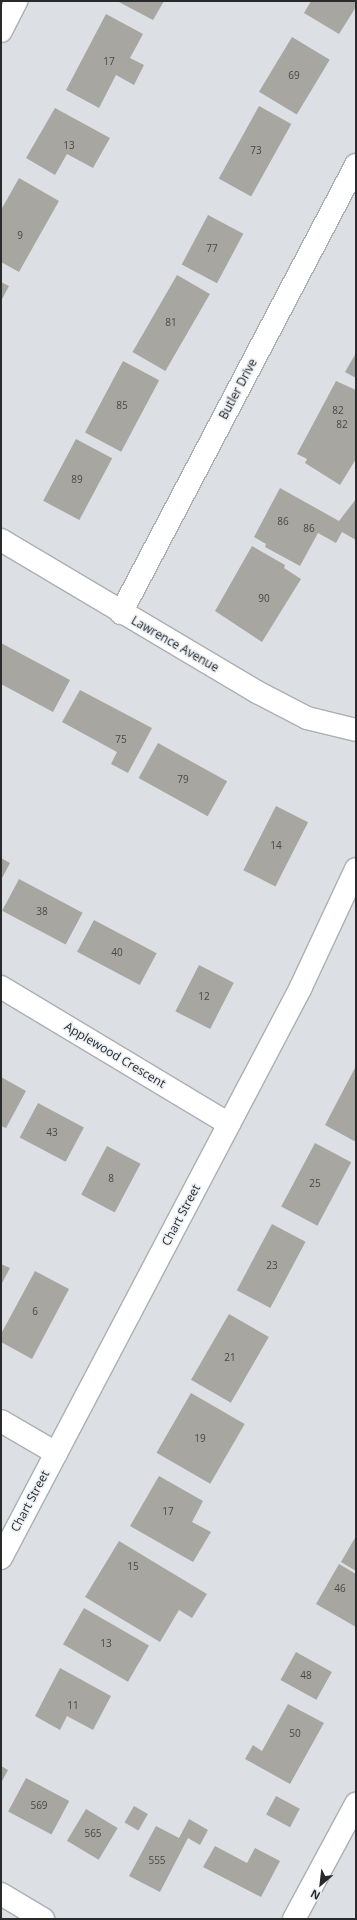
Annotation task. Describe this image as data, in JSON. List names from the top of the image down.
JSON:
{
  "streets": {
    "street": [
      "Butler Drive",
      "Lawrence Avenue",
      "Applewood Crescent",
      "Chart Street"
    ]
  },
  "crossings": [
    ["Butler Drive", "Lawrence Avenue"],
    ["Applewood Crescent", "Chart Street"]
  ],
  "house_numbers": [
    "17",
    "69",
    "13",
    "73",
    "9",
    "77",
    "81",
    "85",
    "82",
    "82",
    "89",
    "86",
    "86",
    "90",
    "75",
    "79",
    "14",
    "38",
    "40",
    "12",
    "43",
    "8",
    "25",
    "23",
    "6",
    "21",
    "19",
    "17",
    "15",
    "46",
    "13",
    "48",
    "11",
    "50",
    "569",
    "565",
    "555"
  ],
  "north": "bottom left"
}
